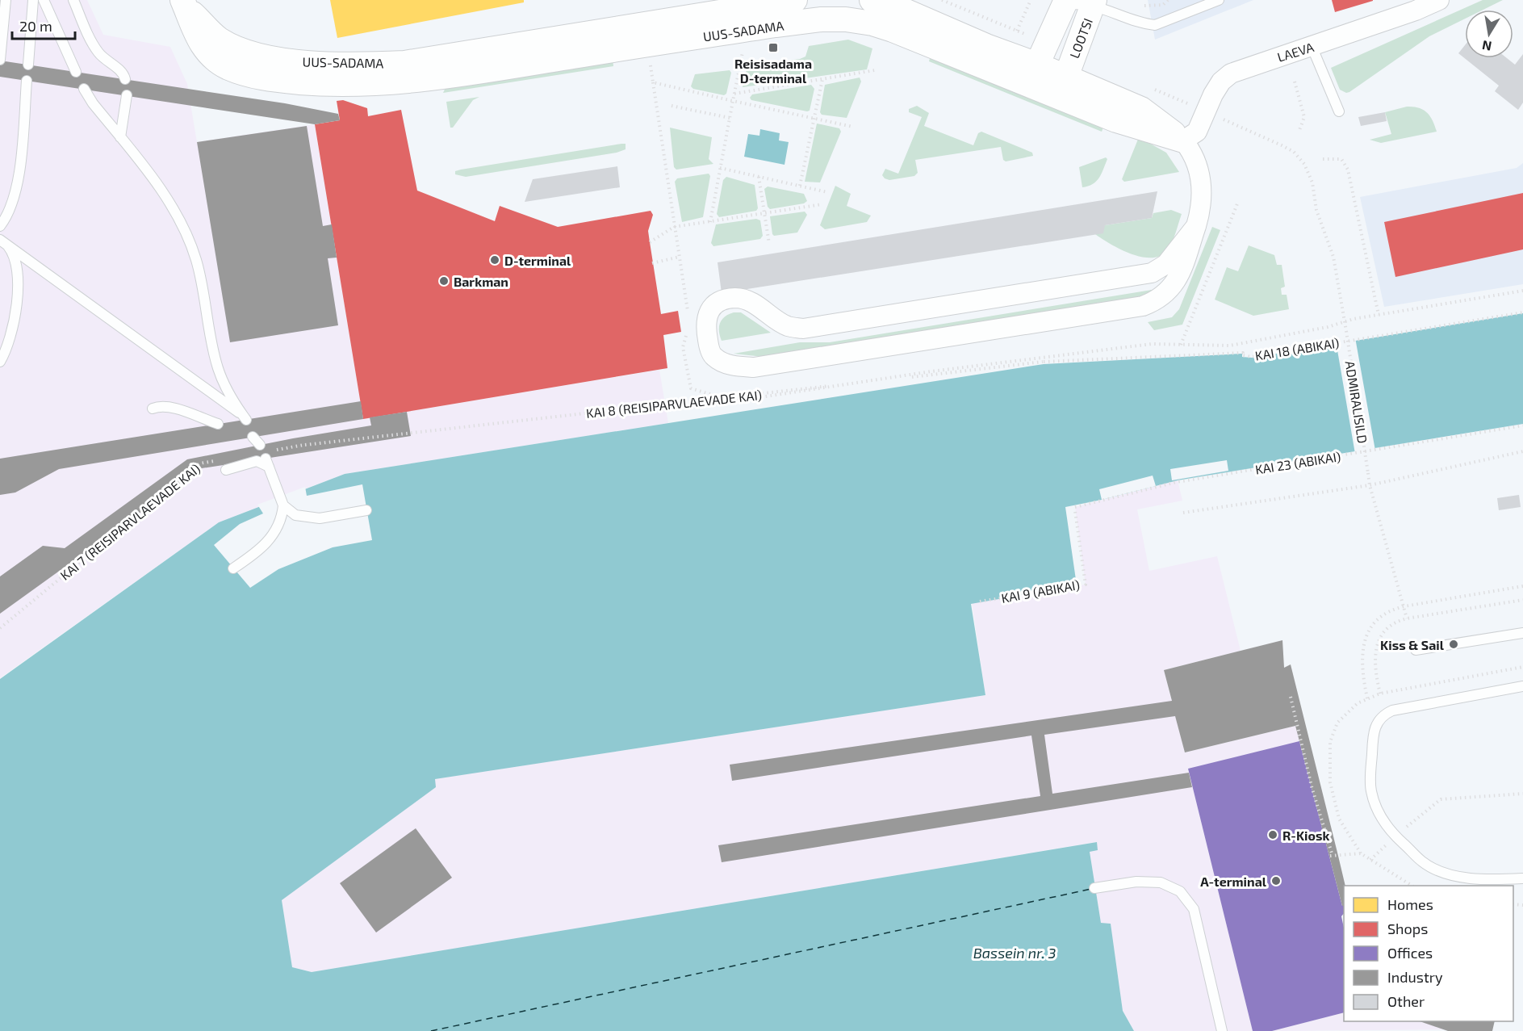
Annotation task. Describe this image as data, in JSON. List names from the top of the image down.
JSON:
{
  "streets": {
    "street": ["UUS-SADAMA", "LOOTSI", "LAEVA"],
    "path": [
      "KAI 18 (ABIKAI)",
      "ADMIRALISILD",
      "KAI 8 (REISIPARVLAEVADE KAI)",
      "KAI 23 (ABIKAI)",
      "KAI 7 (REISIPARVLAEVADE KAI)",
      "KAI 9 (ABIKAI)"
    ]
  },
  "crossings": [
    ["UUS-SADAMA", "LAEVA"],
    ["KAI 18 (ABIKAI)", "KAI 8 (REISIPARVLAEVADE KAI)"],
    ["KAI 23 (ABIKAI)", "KAI 9 (ABIKAI)"]
  ],
  "water": ["Bassein nr. 3"],
  "places": {
    "transit": ["Reisisadama D-terminal"],
    "other": [
      "D-terminal",
      "Barkman",
      "Kiss & Sail",
      "R-Kiosk",
      "A-terminal"
    ]
  },
  "legend": [
    "Homes",
    "Shops",
    "Offices",
    "Industry",
    "Other"
  ],
  "scale_bar": "20 m",
  "north": "bottom"
}
